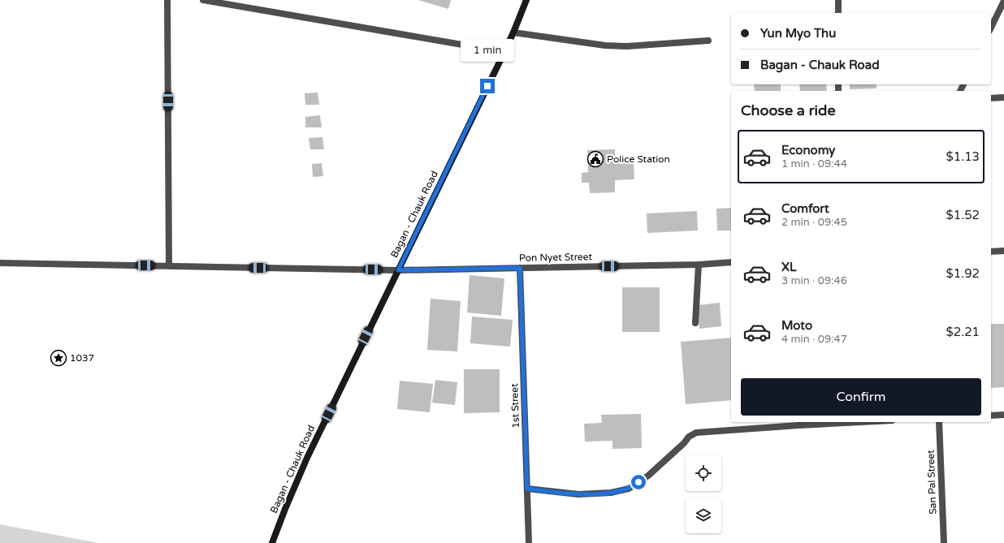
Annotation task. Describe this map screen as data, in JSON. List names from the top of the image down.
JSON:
{
  "streets": {
    "main road": ["Bagan - Chauk Road"],
    "street": ["Pon Nyet Street", "1st Street", "San Pal Street"]
  },
  "crossings": [
    ["Bagan - Chauk Road", "Pon Nyet Street"],
    ["Pon Nyet Street", "1st Street"]
  ],
  "places": {
    "public building": ["Police Station"],
    "place": ["1037"]
  },
  "page": {
    "banner": ["Yun Myo Thu", "Bagan - Chauk Road"],
    "bubble": "1 min",
    "heading": "Choose a ride",
    "list": [
      {
        "name": "Economy",
        "note": "1 min · 09:44",
        "value": "$1.13"
      },
      {
        "name": "Comfort",
        "note": "2 min · 09:45",
        "value": "$1.52"
      },
      {
        "name": "XL",
        "note": "3 min · 09:46",
        "value": "$1.92"
      },
      {
        "name": "Moto",
        "note": "4 min · 09:47",
        "value": "$2.21"
      }
    ],
    "buttons": "Confirm"
  }
}
